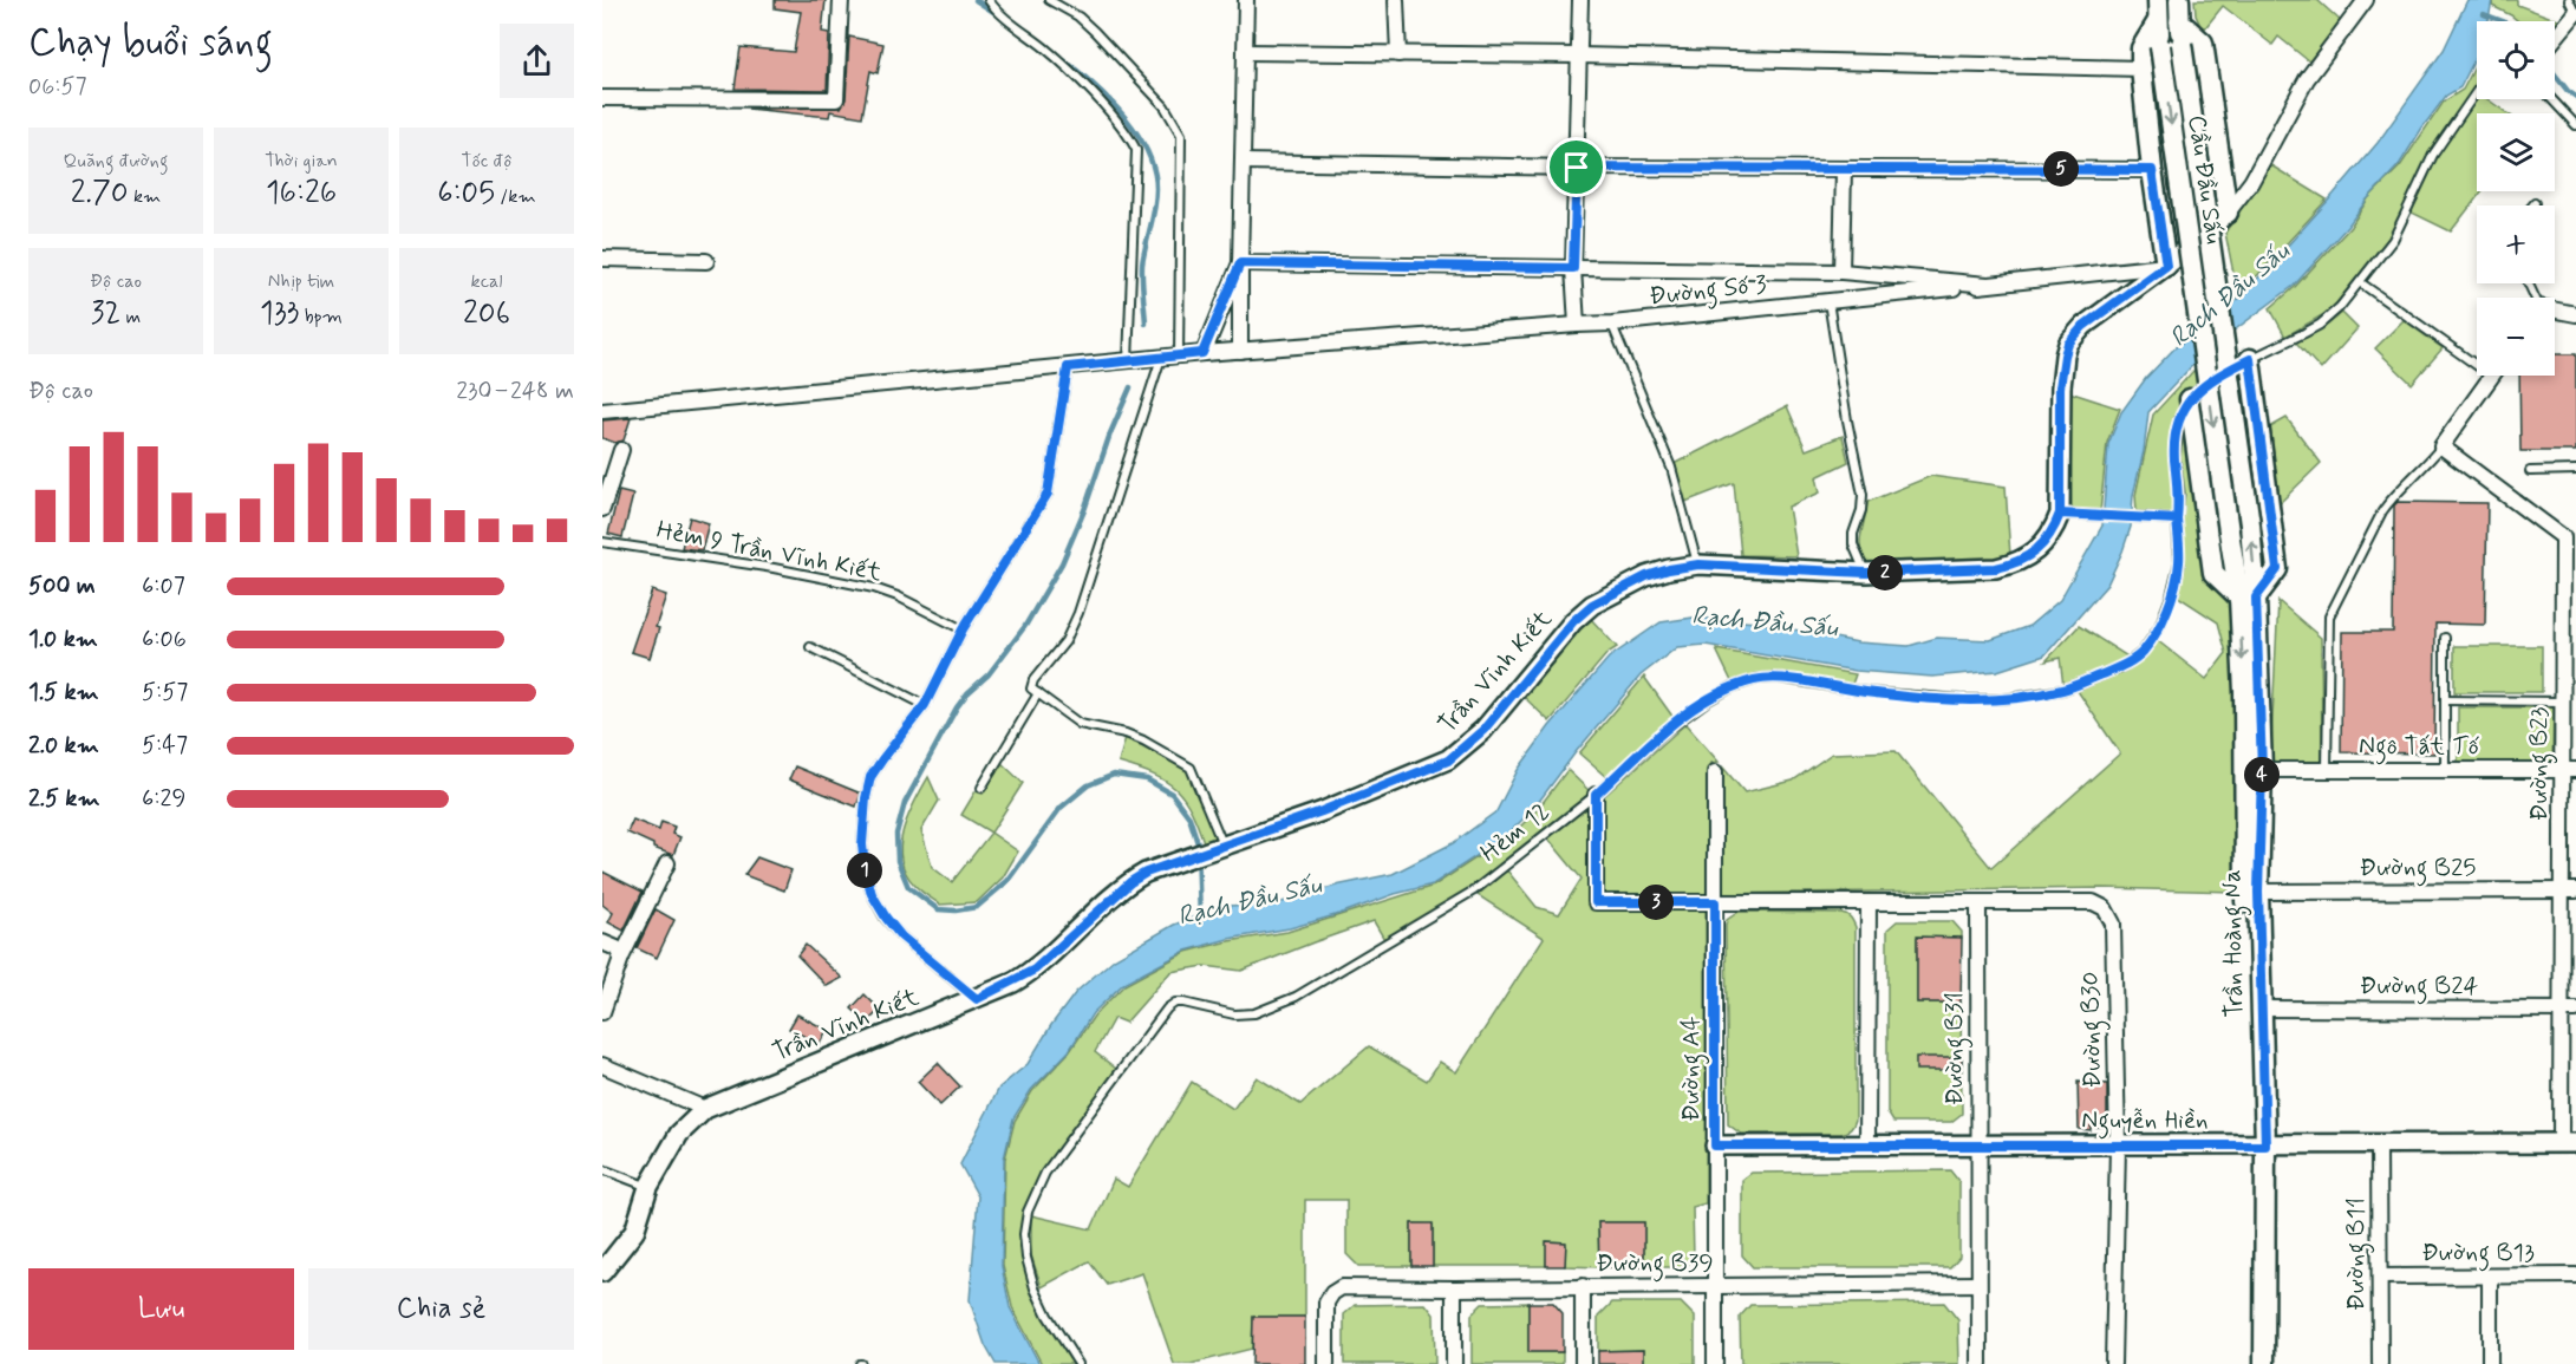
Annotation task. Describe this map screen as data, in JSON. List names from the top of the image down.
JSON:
{
  "streets": {
    "main road": ["Cầu Đầu Sấu", "Trần Hoàng Na"],
    "street": [
      "Đường Số 3",
      "Trần Vĩnh Kiết",
      "Ngô Tất Tố",
      "Đường B23",
      "Đường B25",
      "Đường B24",
      "Đường B30",
      "Đường B31",
      "Đường A4",
      "Nguyễn Hiền",
      "Đường B13",
      "Đường B11",
      "Đường B39"
    ],
    "lane": ["Hẻm 9 Trần Vĩnh Kiết", "Hẻm 12"]
  },
  "crossings": [
    ["Cầu Đầu Sấu", "Trần Hoàng Na"],
    ["Đường Số 3", "Trần Vĩnh Kiết"],
    ["Ngô Tất Tố", "Đường B23"],
    ["Ngô Tất Tố", "Trần Hoàng Na"],
    ["Đường B23", "Đường B25"],
    ["Đường B23", "Đường B24"],
    ["Đường B23", "Nguyễn Hiền"],
    ["Đường B25", "Trần Hoàng Na"],
    ["Trần Hoàng Na", "Đường B24"],
    ["Trần Hoàng Na", "Nguyễn Hiền"],
    ["Đường B30", "Đường B31"],
    ["Đường B30", "Nguyễn Hiền"],
    ["Đường B31", "Nguyễn Hiền"],
    ["Đường B31", "Đường B39"],
    ["Đường A4", "Nguyễn Hiền"],
    ["Đường A4", "Đường B39"],
    ["Nguyễn Hiền", "Đường B11"],
    ["Đường B13", "Đường B11"]
  ],
  "water": ["Rạch Đầu Sấu"],
  "page": {
    "heading": ["Chạy buổi sáng", "06:57"],
    "map_buttons": ["+", "−"],
    "stats": [
      ["Quãng đường", "2.70 km"],
      ["Thời gian", "16:26"],
      ["Tốc độ", "6:05 /km"],
      ["Độ cao", "32 m"],
      ["Nhịp tim", "133 bpm"],
      ["kcal", "206"]
    ],
    "pins": [
      "5",
      "2",
      "4",
      "1",
      "3"
    ],
    "chart": ["Độ cao", "230–248 m"],
    "list": [
      {
        "name": "500 m",
        "note": "6:07"
      },
      {
        "name": "1.0 km",
        "note": "6:06"
      },
      {
        "name": "1.5 km",
        "note": "5:57"
      },
      {
        "name": "2.0 km",
        "note": "5:47"
      },
      {
        "name": "2.5 km",
        "note": "6:29"
      }
    ],
    "buttons": ["Lưu", "Chia sẻ"]
  }
}
